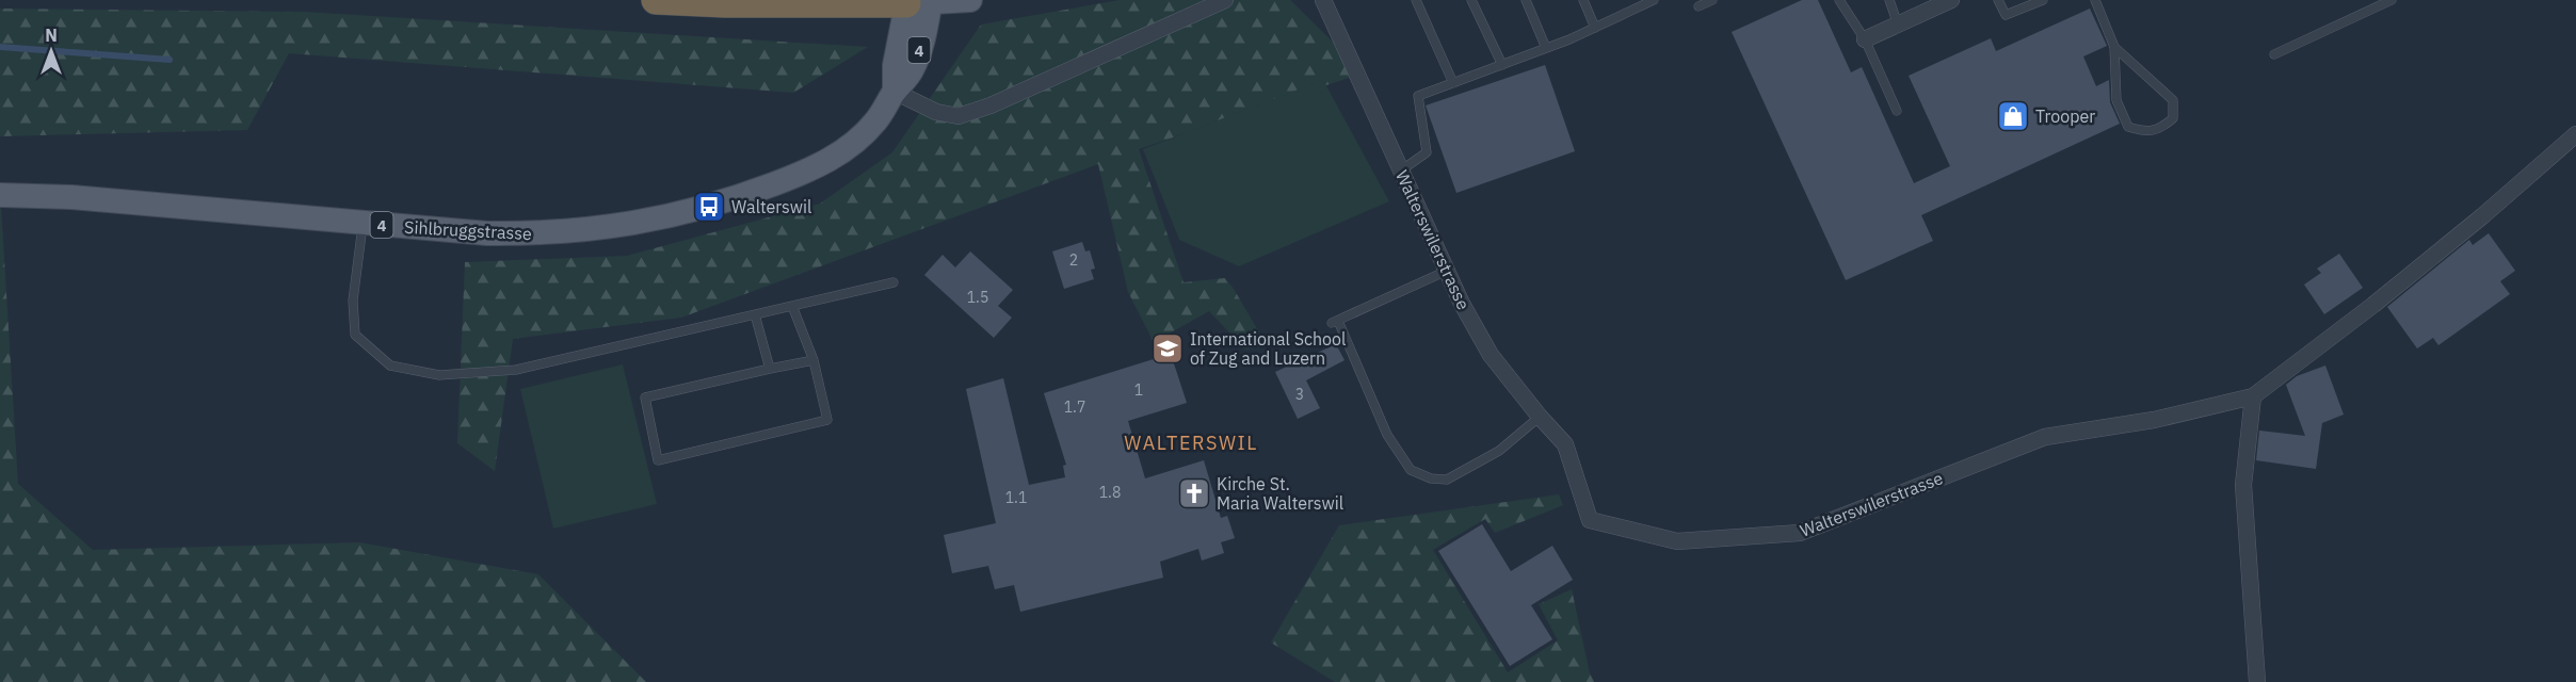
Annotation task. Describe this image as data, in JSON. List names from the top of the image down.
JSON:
{
  "streets": {
    "main road": ["4", "Sihlbruggstrasse"],
    "street": ["Walterswilerstrasse"]
  },
  "crossings": [
    ["4", "Sihlbruggstrasse"]
  ],
  "districts": ["WALTERSWIL"],
  "places": {
    "shop": ["Trooper"],
    "bus stop": ["Walterswil"],
    "school or university": ["International School of Zug and Luzern"],
    "church": ["Kirche St. Maria Walterswil"]
  },
  "house_numbers": [
    "2",
    "1.5",
    "1",
    "3",
    "1.7",
    "1.8",
    "1.1"
  ],
  "north": "top"
}
